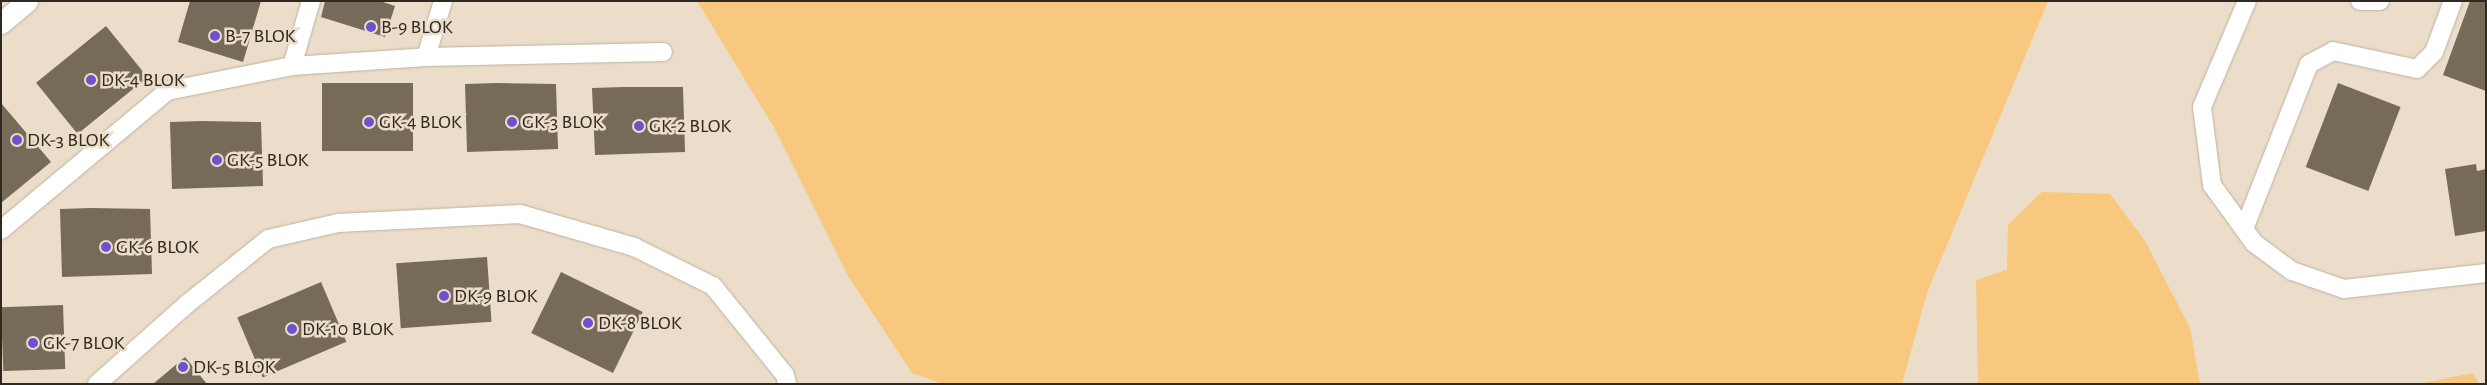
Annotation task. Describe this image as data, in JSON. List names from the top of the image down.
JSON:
{
  "places": [
    "B-9 BLOK",
    "B-7 BLOK",
    "DK-4 BLOK",
    "GK-4 BLOK",
    "GK-3 BLOK",
    "GK-2 BLOK",
    "DK-3 BLOK",
    "GK-5 BLOK",
    "GK-6 BLOK",
    "DK-9 BLOK",
    "DK-8 BLOK",
    "DK-10 BLOK",
    "GK-7 BLOK",
    "DK-5 BLOK"
  ]
}
